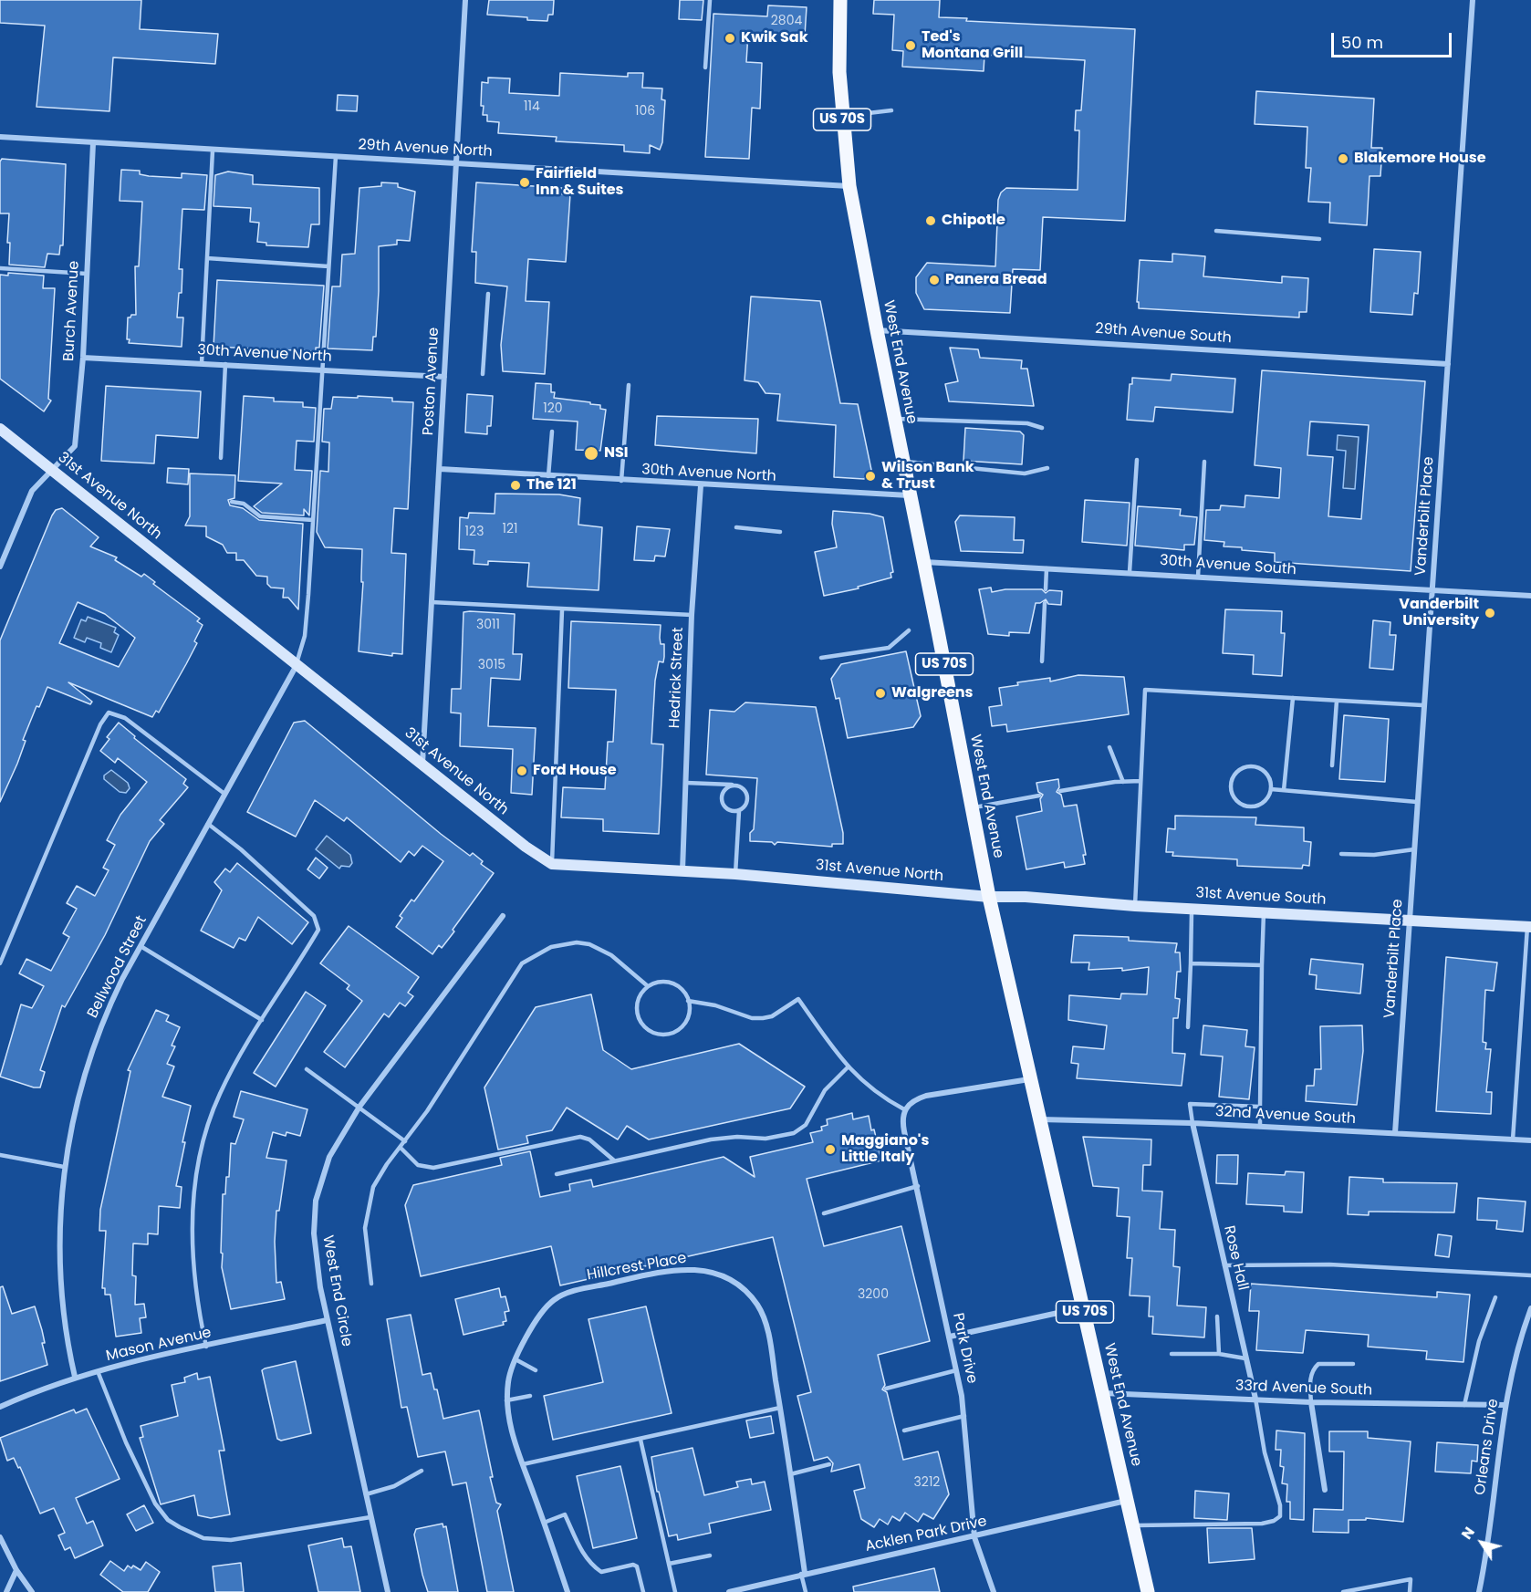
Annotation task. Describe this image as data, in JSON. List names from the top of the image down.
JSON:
{
  "streets": {
    "main road": [
      "US 70S",
      "West End Avenue",
      "31st Avenue North",
      "31st Avenue South"
    ],
    "street": [
      "29th Avenue North",
      "Burch Avenue",
      "29th Avenue South",
      "30th Avenue North",
      "Poston Avenue",
      "Vanderbilt Place",
      "30th Avenue South",
      "Hedrick Street",
      "Bellwood Street",
      "32nd Avenue South",
      "Rose Hall",
      "Hillcrest Place",
      "West End Circle",
      "Mason Avenue",
      "Park Drive",
      "33rd Avenue South",
      "Orleans Drive",
      "Acklen Park Drive"
    ]
  },
  "crossings": [
    ["29th Avenue North", "Burch Avenue"],
    ["29th Avenue North", "West End Avenue"],
    ["29th Avenue North", "Poston Avenue"],
    ["Burch Avenue", "30th Avenue North"],
    ["Burch Avenue", "31st Avenue North"],
    ["29th Avenue South", "West End Avenue"],
    ["29th Avenue South", "Vanderbilt Place"],
    ["30th Avenue North", "West End Avenue"],
    ["30th Avenue North", "Poston Avenue"],
    ["30th Avenue North", "Hedrick Street"],
    ["West End Avenue", "31st Avenue North"],
    ["West End Avenue", "30th Avenue South"],
    ["West End Avenue", "31st Avenue South"],
    ["West End Avenue", "32nd Avenue South"],
    ["West End Avenue", "33rd Avenue South"],
    ["West End Avenue", "Acklen Park Drive"],
    ["Poston Avenue", "31st Avenue North"],
    ["31st Avenue North", "Hedrick Street"],
    ["31st Avenue North", "31st Avenue South"],
    ["31st Avenue North", "Bellwood Street"],
    ["Vanderbilt Place", "30th Avenue South"],
    ["Vanderbilt Place", "31st Avenue South"],
    ["Vanderbilt Place", "32nd Avenue South"],
    ["Bellwood Street", "Mason Avenue"],
    ["32nd Avenue South", "Rose Hall"],
    ["Rose Hall", "33rd Avenue South"],
    ["Hillcrest Place", "Acklen Park Drive"],
    ["West End Circle", "Mason Avenue"],
    ["Park Drive", "Acklen Park Drive"],
    ["33rd Avenue South", "Orleans Drive"]
  ],
  "places": [
    "Kwik Sak",
    "Ted's Montana Grill",
    "Blakemore House",
    "Fairfield Inn & Suites",
    "Chipotle",
    "Panera Bread",
    "NSI",
    "Wilson Bank & Trust",
    "The 121",
    "Vanderbilt University",
    "Walgreens",
    "Ford House",
    "Maggiano's Little Italy"
  ],
  "house_numbers": [
    "2804",
    "114",
    "106",
    "120",
    "121",
    "123",
    "3011",
    "3015",
    "3200",
    "3212"
  ],
  "scale_bar": "50 m",
  "north": "top left"
}
